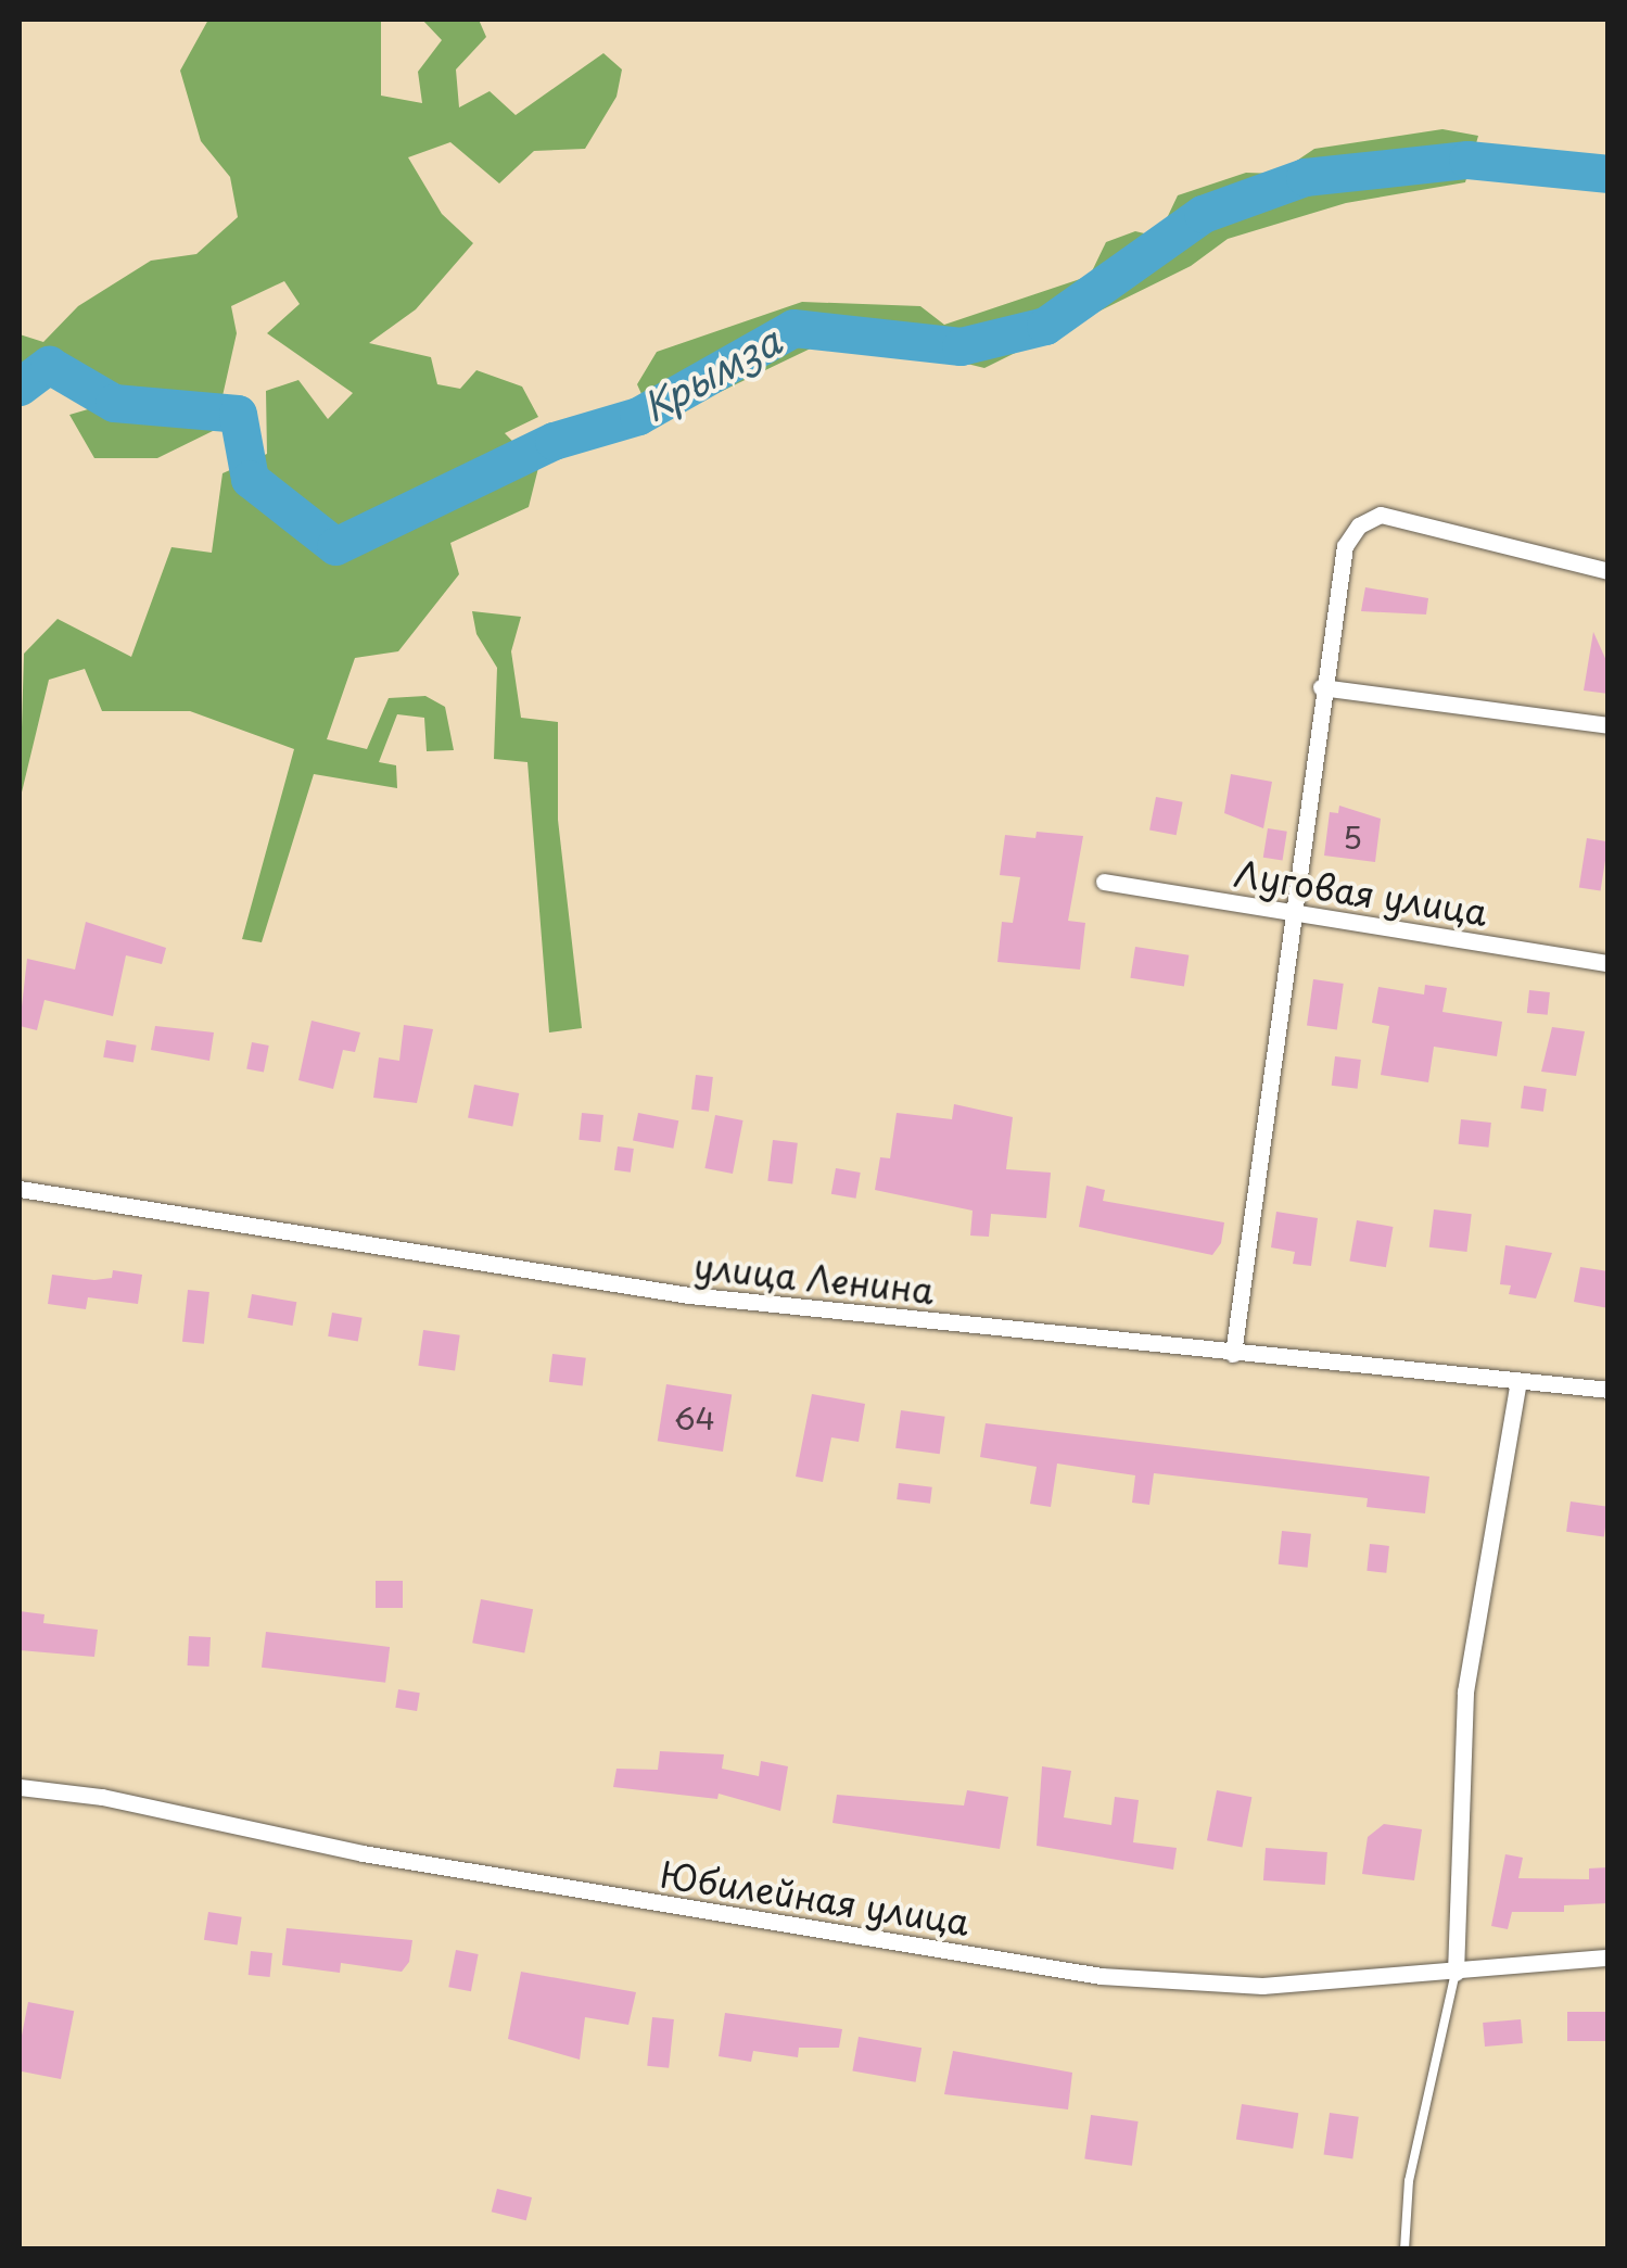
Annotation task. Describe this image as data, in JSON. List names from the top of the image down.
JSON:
{
  "streets": {
    "street": ["Луговая улица", "улица Ленина", "Юбилейная улица"]
  },
  "water": ["Крымза"],
  "house_numbers": ["5", "64"]
}
